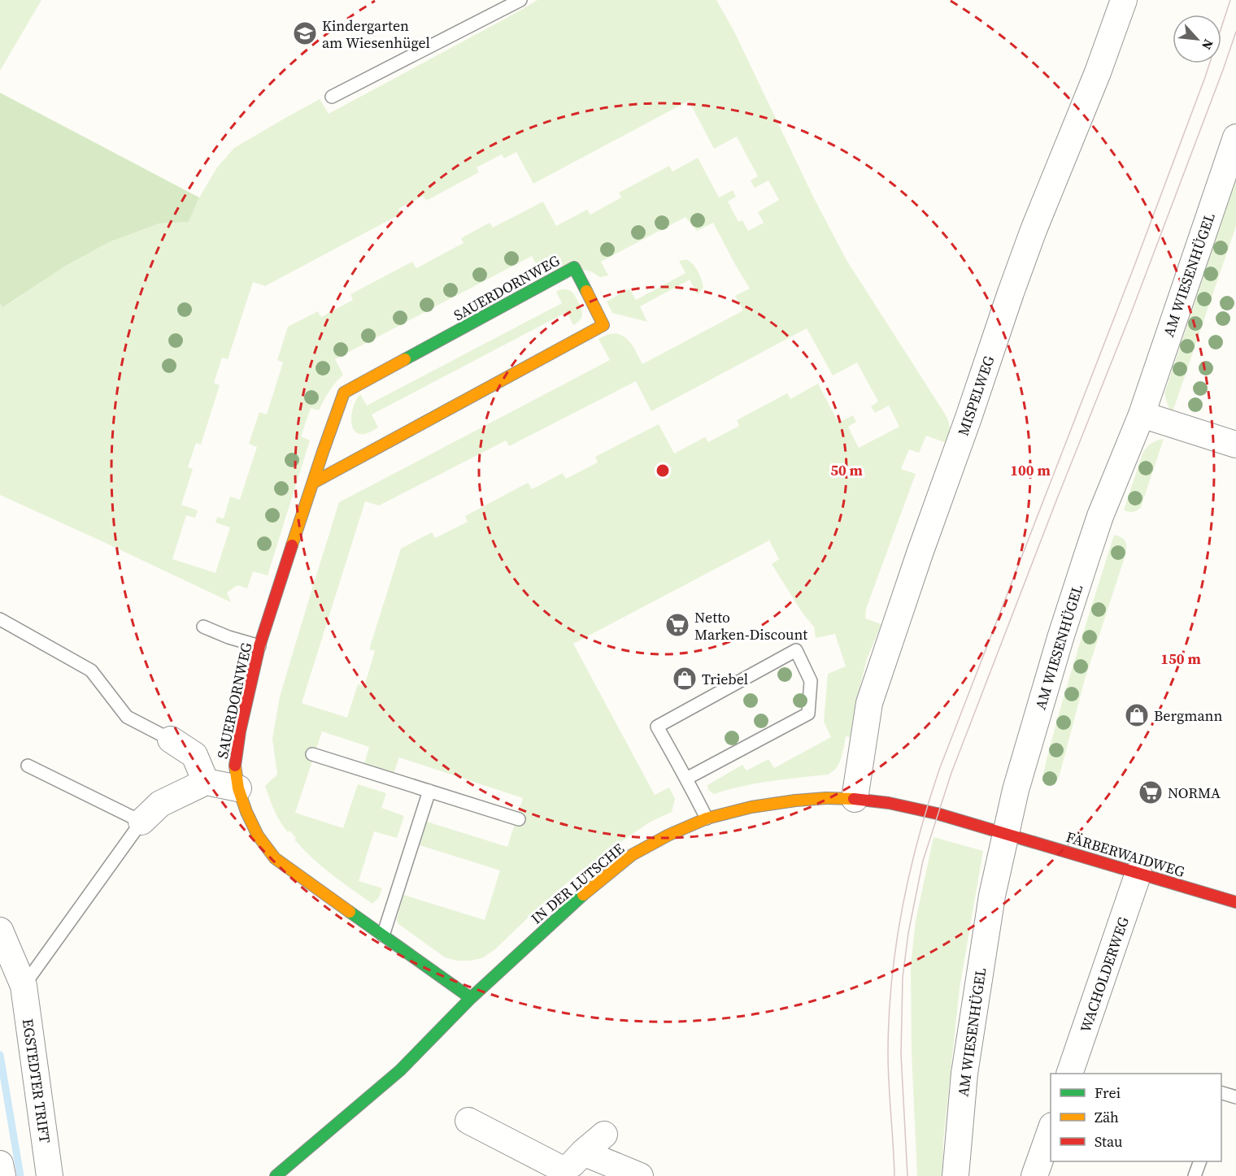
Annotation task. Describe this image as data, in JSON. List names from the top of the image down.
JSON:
{
  "streets": {
    "street": [
      "AM WIESENHÜGEL",
      "SAUERDORNWEG",
      "MISPELWEG",
      "FÄRBERWAIDWEG",
      "IN DER LUTSCHE",
      "WACHOLDERWEG",
      "EGSTEDTER TRIFT"
    ]
  },
  "crossings": [
    ["AM WIESENHÜGEL", "FÄRBERWAIDWEG"],
    ["AM WIESENHÜGEL", "IN DER LUTSCHE"],
    ["SAUERDORNWEG", "IN DER LUTSCHE"],
    ["MISPELWEG", "IN DER LUTSCHE"],
    ["FÄRBERWAIDWEG", "IN DER LUTSCHE"],
    ["FÄRBERWAIDWEG", "WACHOLDERWEG"]
  ],
  "places": {
    "school or university": ["Kindergarten am Wiesenhügel"],
    "supermarket": ["Netto Marken-Discount", "NORMA"],
    "shop": ["Triebel", "Bergmann"]
  },
  "legend": ["Frei", "Zäh", "Stau"],
  "north": "bottom right",
  "rings": ["50 m", "100 m", "150 m"]
}
